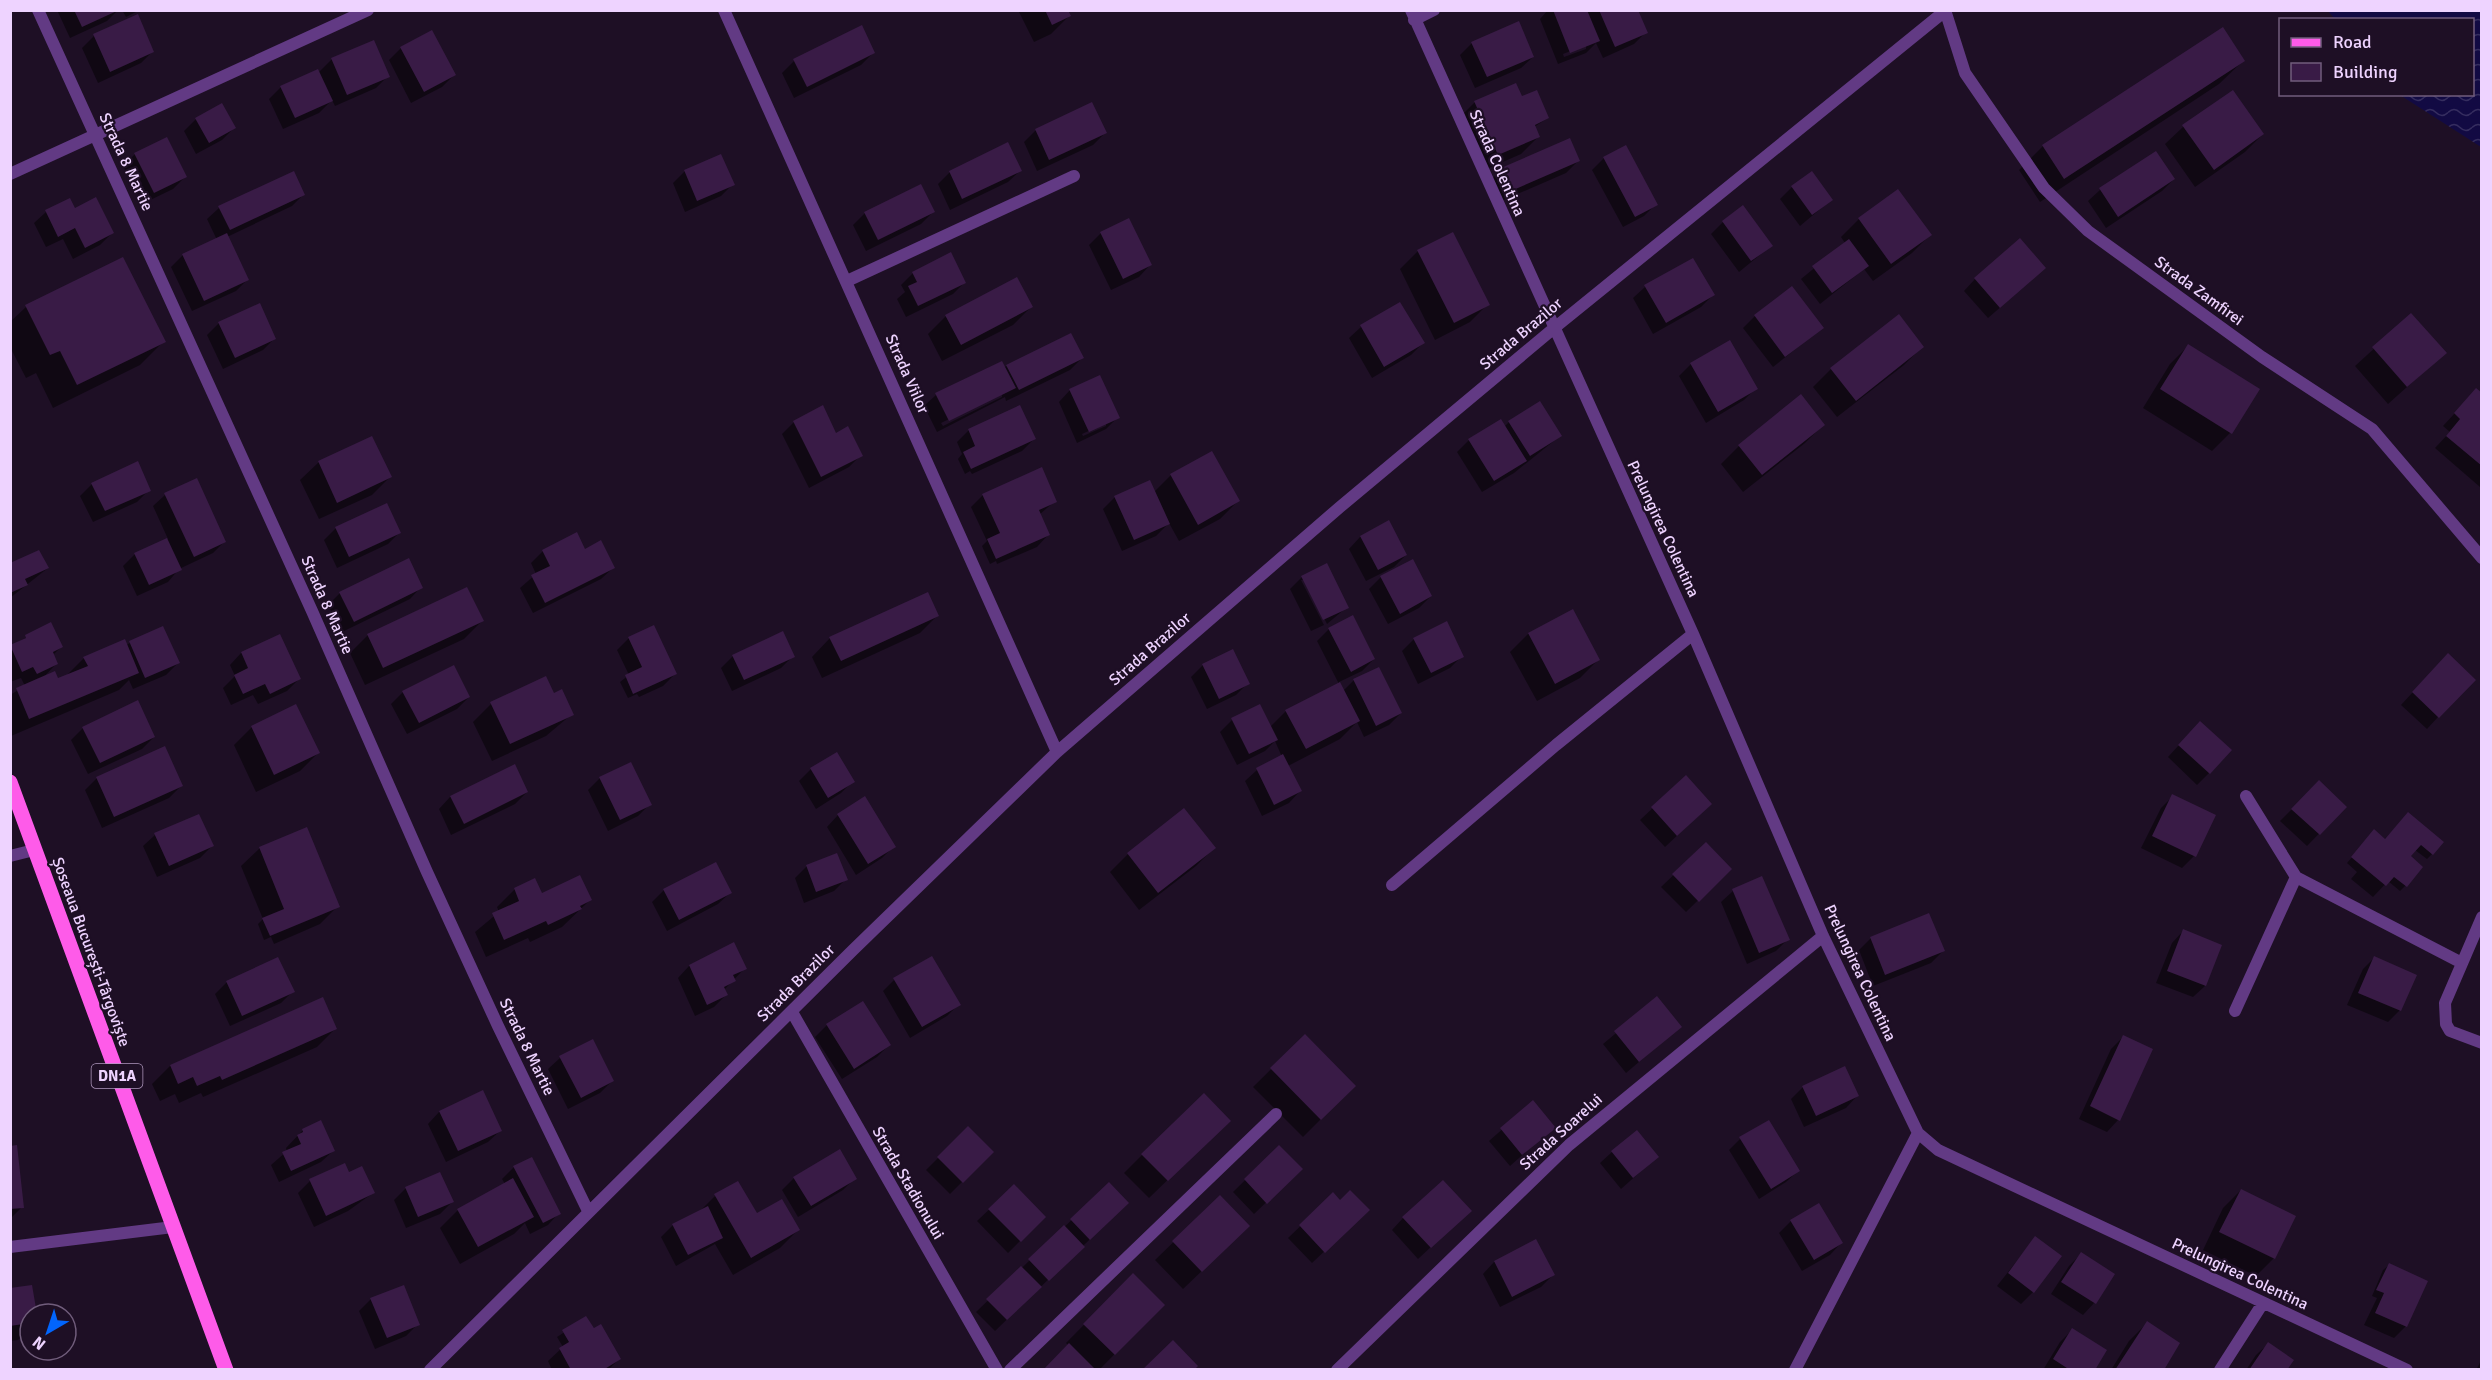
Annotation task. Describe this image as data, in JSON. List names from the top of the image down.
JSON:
{
  "streets": {
    "main road": ["Șoseaua București-Târgoviște", "DN1A"],
    "street": [
      "Strada 8 Martie",
      "Strada Colentina",
      "Strada Zamfirei",
      "Strada Brazilor",
      "Strada Viilor",
      "Prelungirea Colentina",
      "Strada Soarelui",
      "Strada Stadionului"
    ]
  },
  "crossings": [
    ["Strada 8 Martie", "Strada Brazilor"],
    ["Strada Colentina", "Strada Brazilor"],
    ["Strada Colentina", "Prelungirea Colentina"],
    ["Strada Zamfirei", "Strada Brazilor"],
    ["Strada Brazilor", "Strada Viilor"],
    ["Strada Brazilor", "Prelungirea Colentina"],
    ["Strada Brazilor", "Strada Stadionului"],
    ["Prelungirea Colentina", "Strada Soarelui"]
  ],
  "legend": ["Road", "Building"],
  "north": "bottom left"
}
